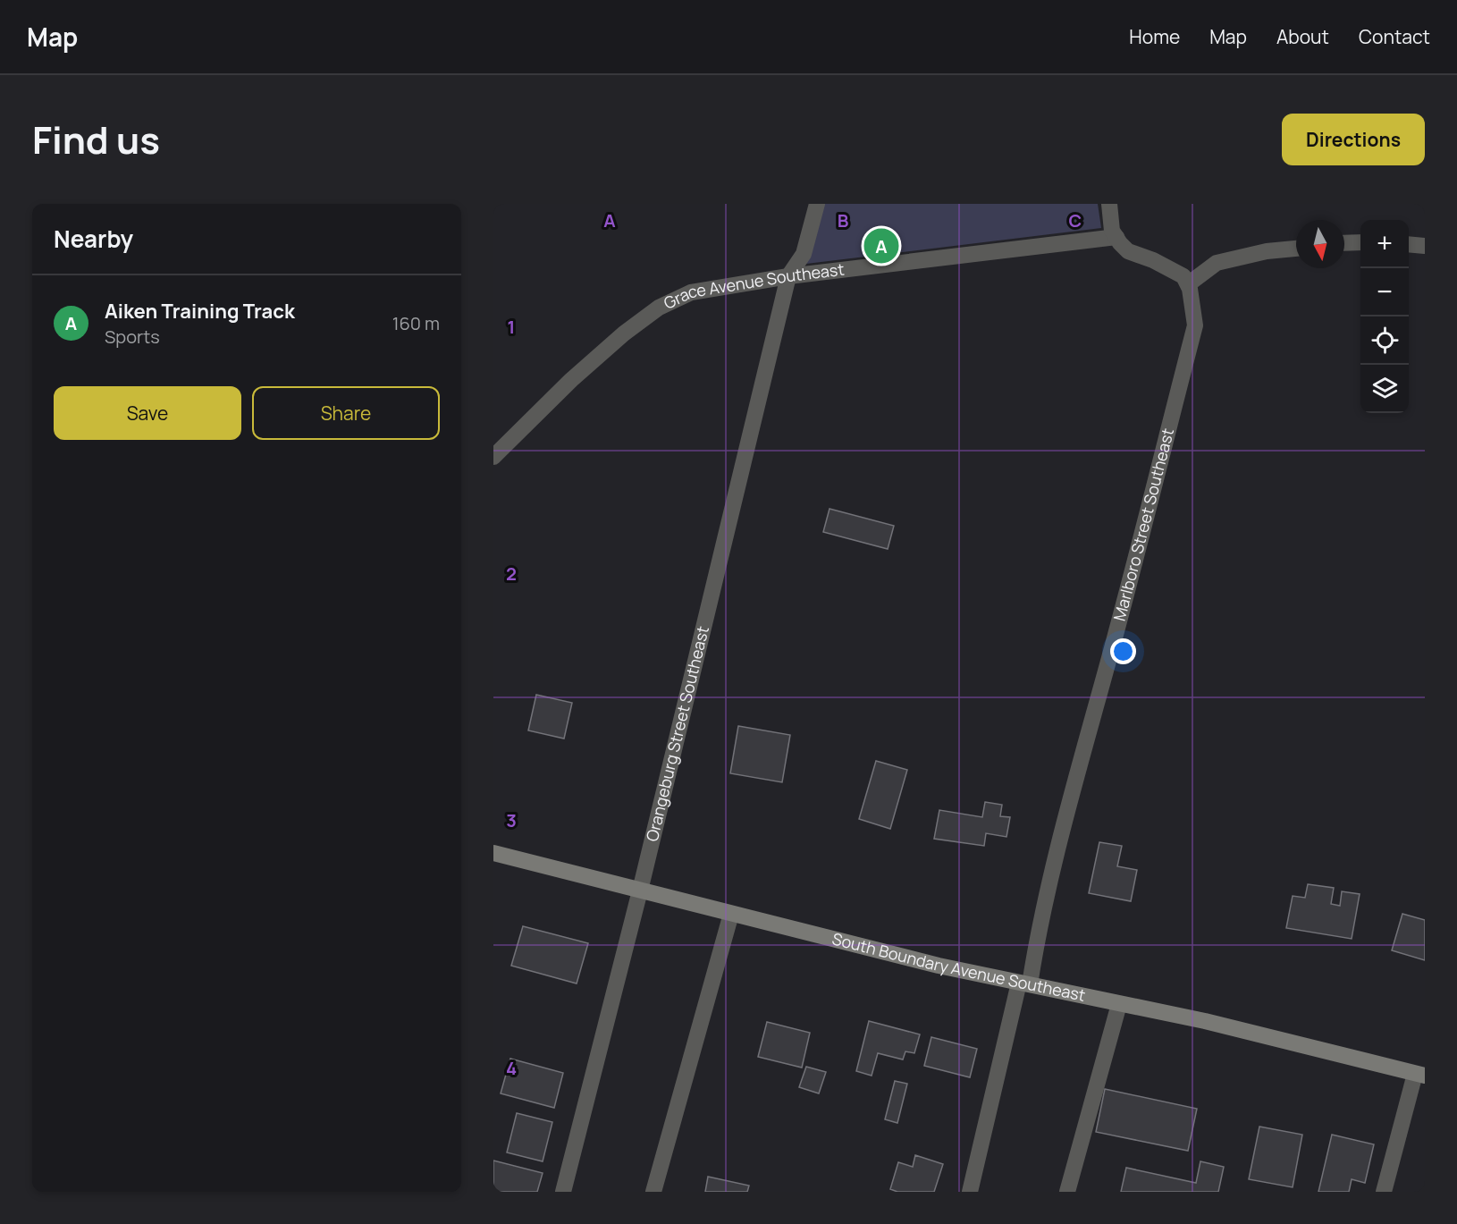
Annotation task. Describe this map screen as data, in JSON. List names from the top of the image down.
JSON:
{
  "streets": {
    "street": [
      "Grace Avenue Southeast",
      "Marlboro Street Southeast",
      "Orangeburg Street Southeast",
      "South Boundary Avenue Southeast"
    ]
  },
  "crossings": [
    ["Grace Avenue Southeast", "Orangeburg Street Southeast"],
    ["Marlboro Street Southeast", "South Boundary Avenue Southeast"],
    ["Orangeburg Street Southeast", "South Boundary Avenue Southeast"]
  ],
  "north": "bottom",
  "page": {
    "header": "Map",
    "nav": [
      "Home",
      "Map",
      "About",
      "Contact"
    ],
    "title": "Find us",
    "buttons": [
      "Directions",
      ["Save", "Share"]
    ],
    "heading": "Nearby",
    "map_buttons": ["+", "−"],
    "pins": "A",
    "list": [
      {
        "mark": "A",
        "name": "Aiken Training Track",
        "note": "Sports",
        "value": "160 m"
      }
    ]
  },
  "grid": {
    "columns": ["A", "B", "C"],
    "rows": [
      "1",
      "2",
      "3",
      "4"
    ]
  }
}
